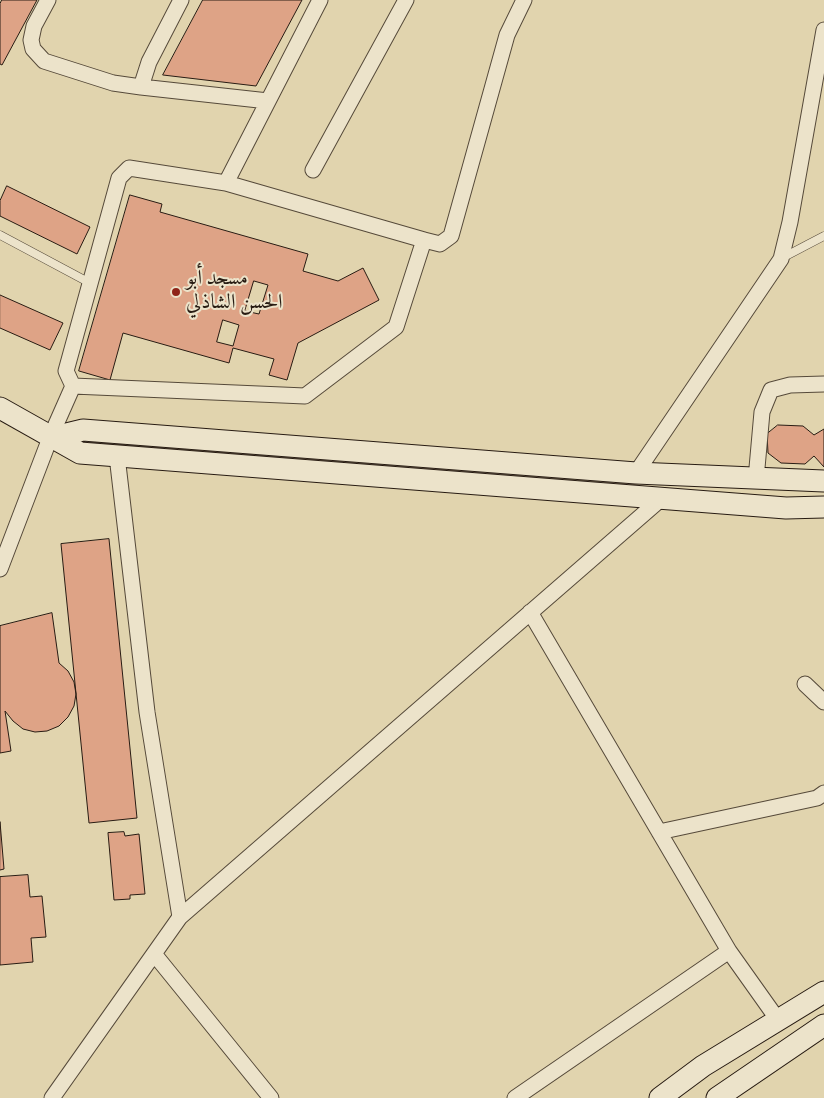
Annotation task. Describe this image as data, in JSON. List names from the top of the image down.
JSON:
{
  "places": ["مسجد أبو الحسن الشاذلي"]
}
